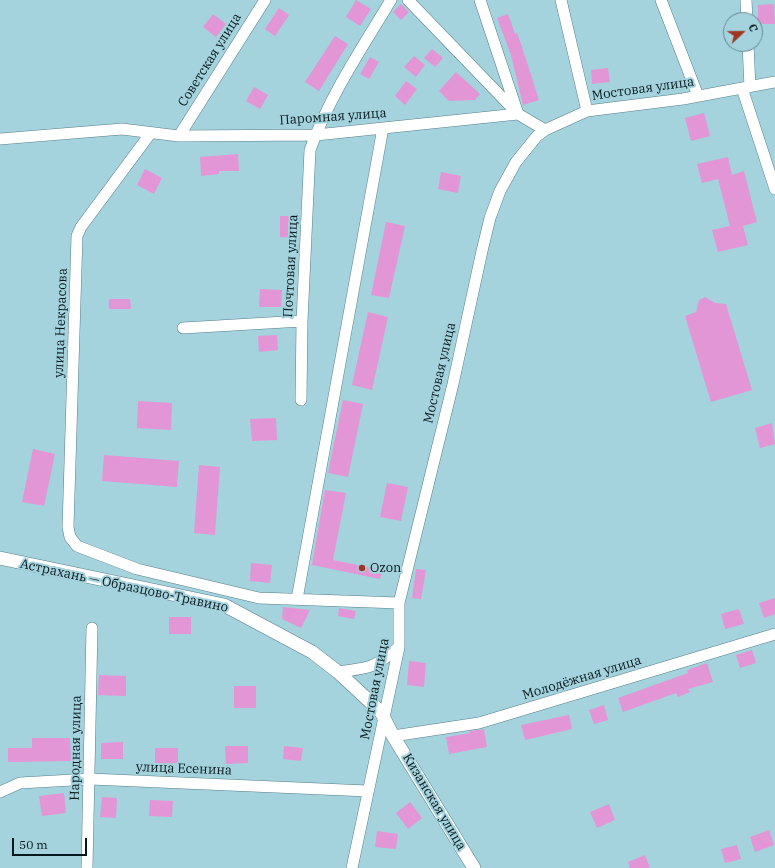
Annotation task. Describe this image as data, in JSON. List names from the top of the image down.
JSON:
{
  "streets": {
    "street": [
      "Советская улица",
      "Мостовая улица",
      "Паромная улица",
      "Почтовая улица",
      "улица Некрасова",
      "Астрахань — Образцово-Травино",
      "Молодёжная улица",
      "Народная улица",
      "улица Есенина",
      "Кизанская улица"
    ]
  },
  "crossings": [
    ["Советская улица", "Паромная улица"],
    ["Мостовая улица", "Астрахань — Образцово-Травино"],
    ["Мостовая улица", "улица Есенина"],
    ["Паромная улица", "Почтовая улица"],
    ["Паромная улица", "улица Некрасова"],
    ["Астрахань — Образцово-Травино", "Молодёжная улица"],
    ["Астрахань — Образцово-Травино", "Кизанская улица"],
    ["Молодёжная улица", "Кизанская улица"],
    ["Народная улица", "улица Есенина"]
  ],
  "places": ["Ozon"],
  "scale_bar": "50 m",
  "north": "right"
}
